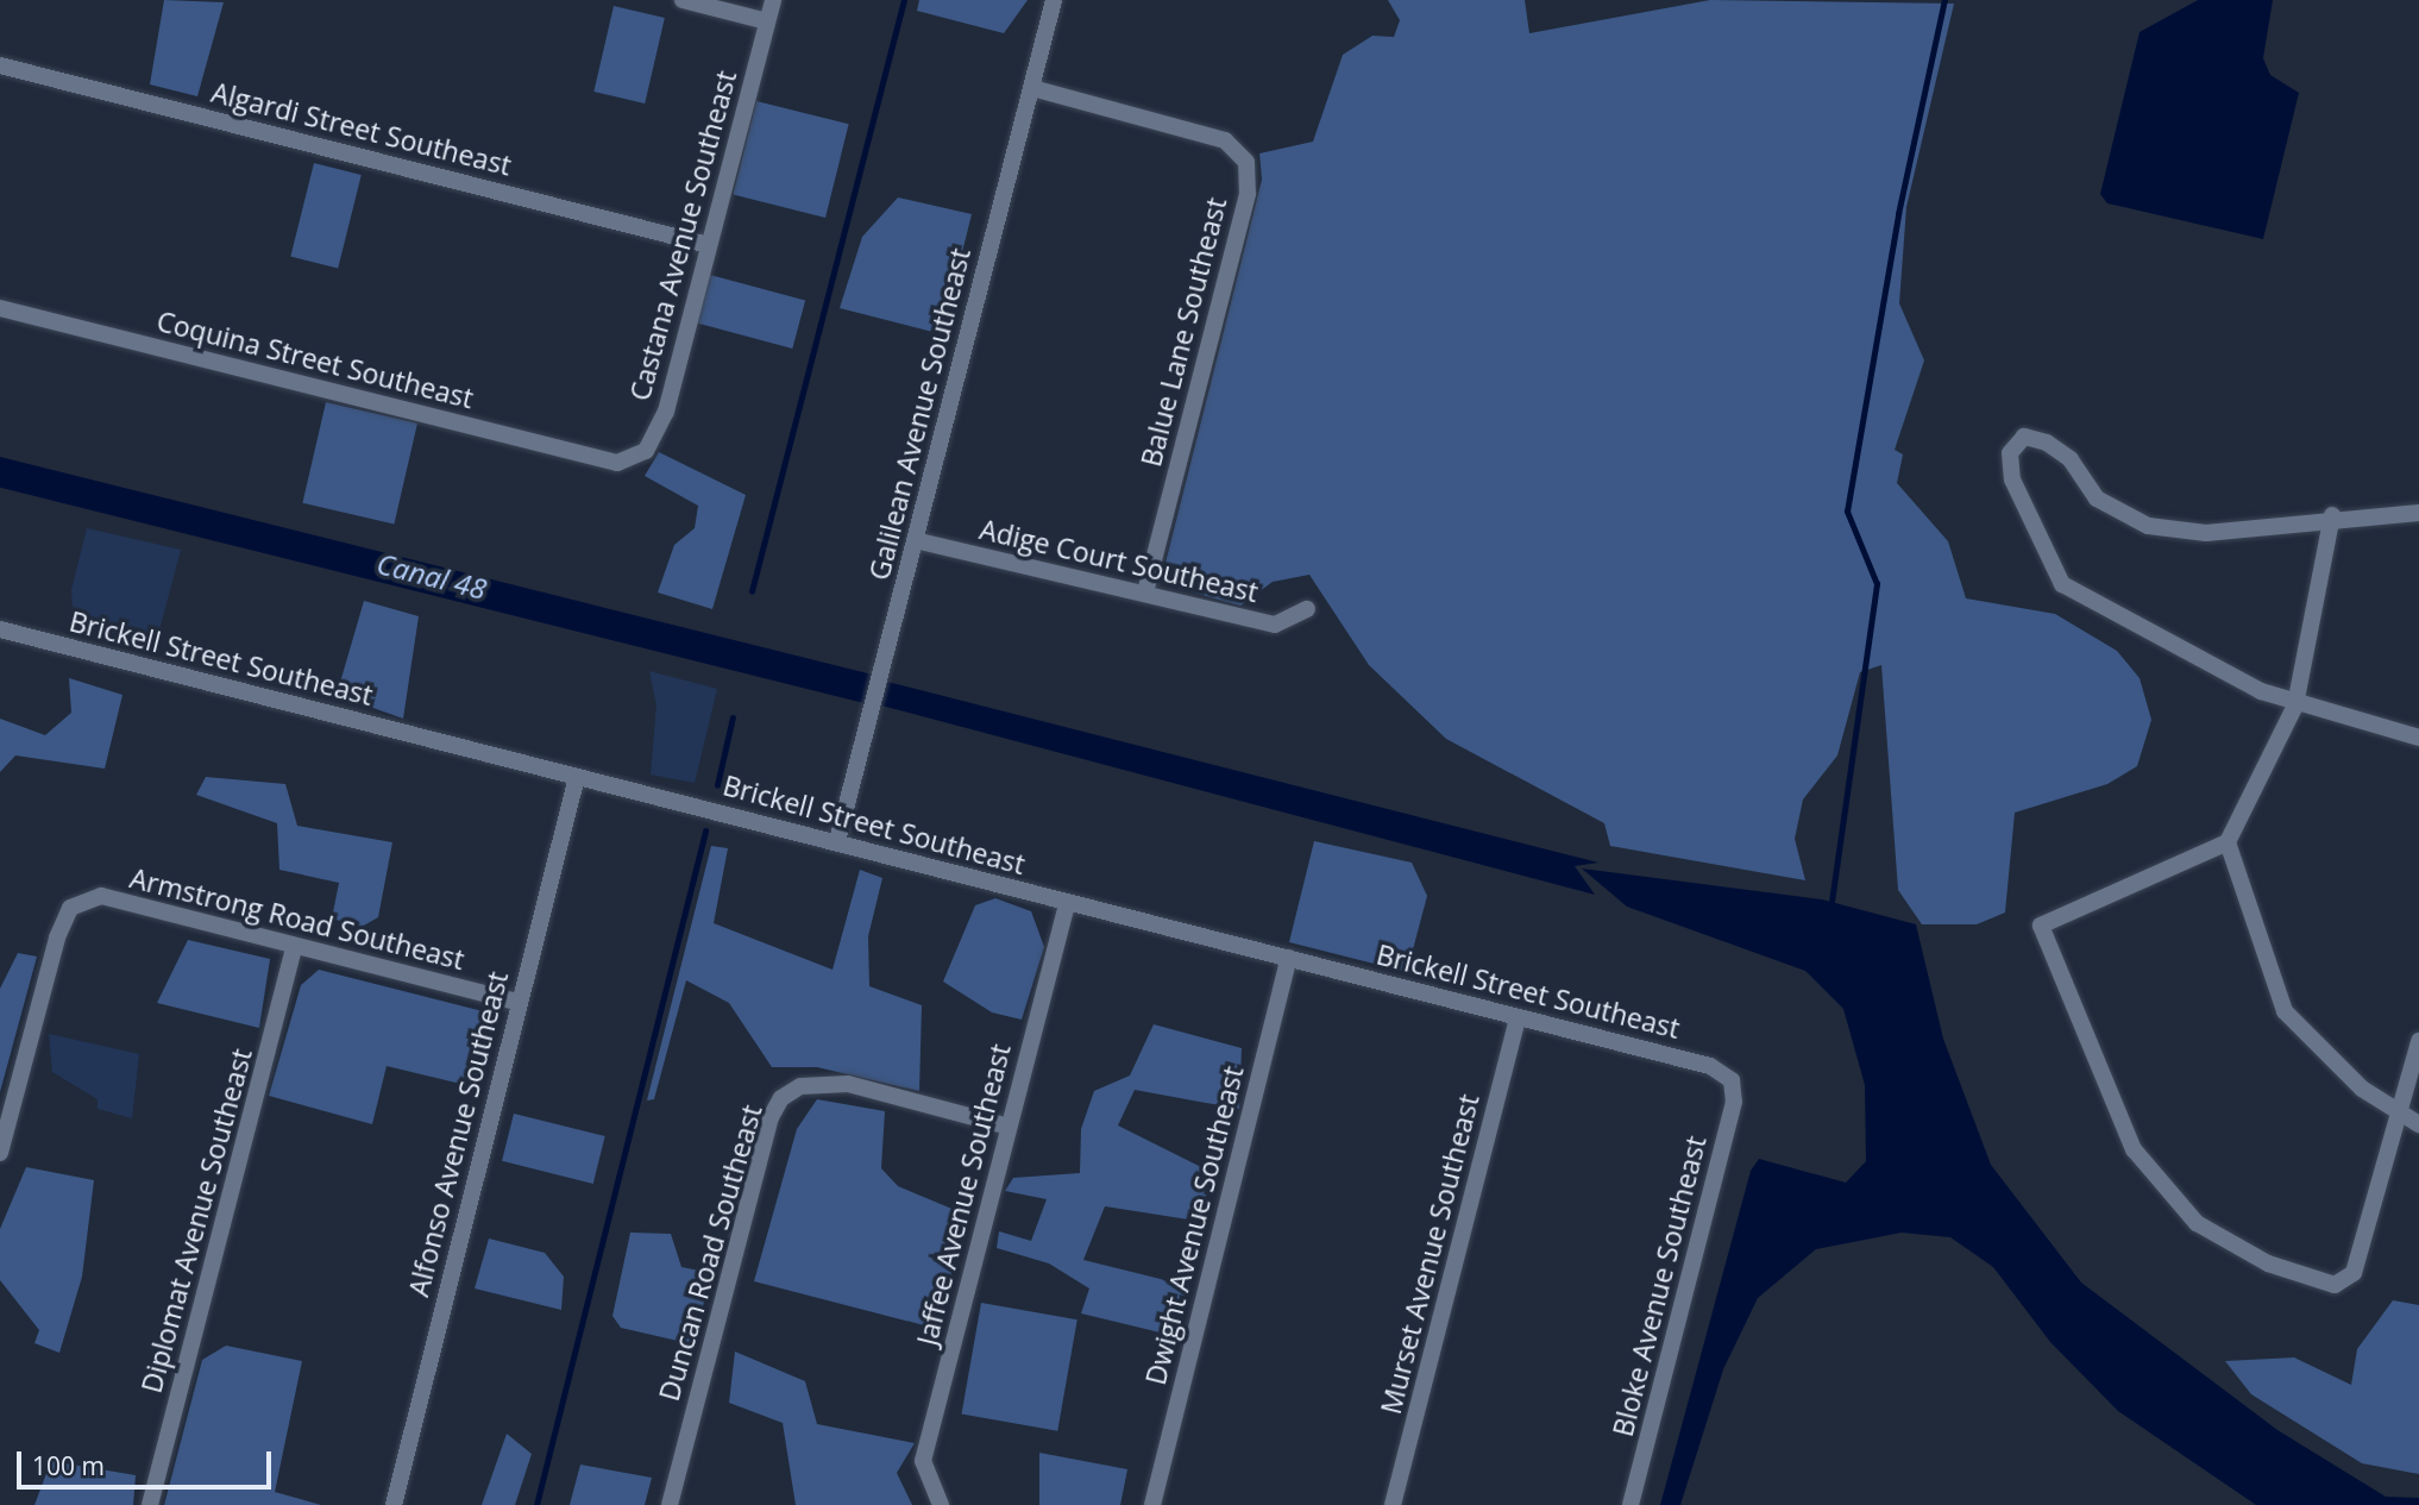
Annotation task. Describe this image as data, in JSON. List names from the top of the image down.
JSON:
{
  "streets": {
    "street": [
      "Algardi Street Southeast",
      "Castana Avenue Southeast",
      "Balue Lane Southeast",
      "Coquina Street Southeast",
      "Galilean Avenue Southeast",
      "Adige Court Southeast",
      "Brickell Street Southeast",
      "Armstrong Road Southeast",
      "Alfonso Avenue Southeast",
      "Jaffee Avenue Southeast",
      "Diplomat Avenue Southeast",
      "Dwight Avenue Southeast",
      "Duncan Road Southeast",
      "Murset Avenue Southeast",
      "Bloke Avenue Southeast"
    ]
  },
  "crossings": [
    ["Algardi Street Southeast", "Castana Avenue Southeast"],
    ["Castana Avenue Southeast", "Coquina Street Southeast"],
    ["Balue Lane Southeast", "Galilean Avenue Southeast"],
    ["Balue Lane Southeast", "Adige Court Southeast"],
    ["Galilean Avenue Southeast", "Adige Court Southeast"],
    ["Galilean Avenue Southeast", "Brickell Street Southeast"],
    ["Brickell Street Southeast", "Alfonso Avenue Southeast"],
    ["Brickell Street Southeast", "Jaffee Avenue Southeast"],
    ["Brickell Street Southeast", "Dwight Avenue Southeast"],
    ["Brickell Street Southeast", "Murset Avenue Southeast"],
    ["Brickell Street Southeast", "Bloke Avenue Southeast"],
    ["Armstrong Road Southeast", "Alfonso Avenue Southeast"],
    ["Armstrong Road Southeast", "Diplomat Avenue Southeast"],
    ["Jaffee Avenue Southeast", "Duncan Road Southeast"]
  ],
  "water": ["Canal 48"],
  "scale_bar": "100 m"
}
